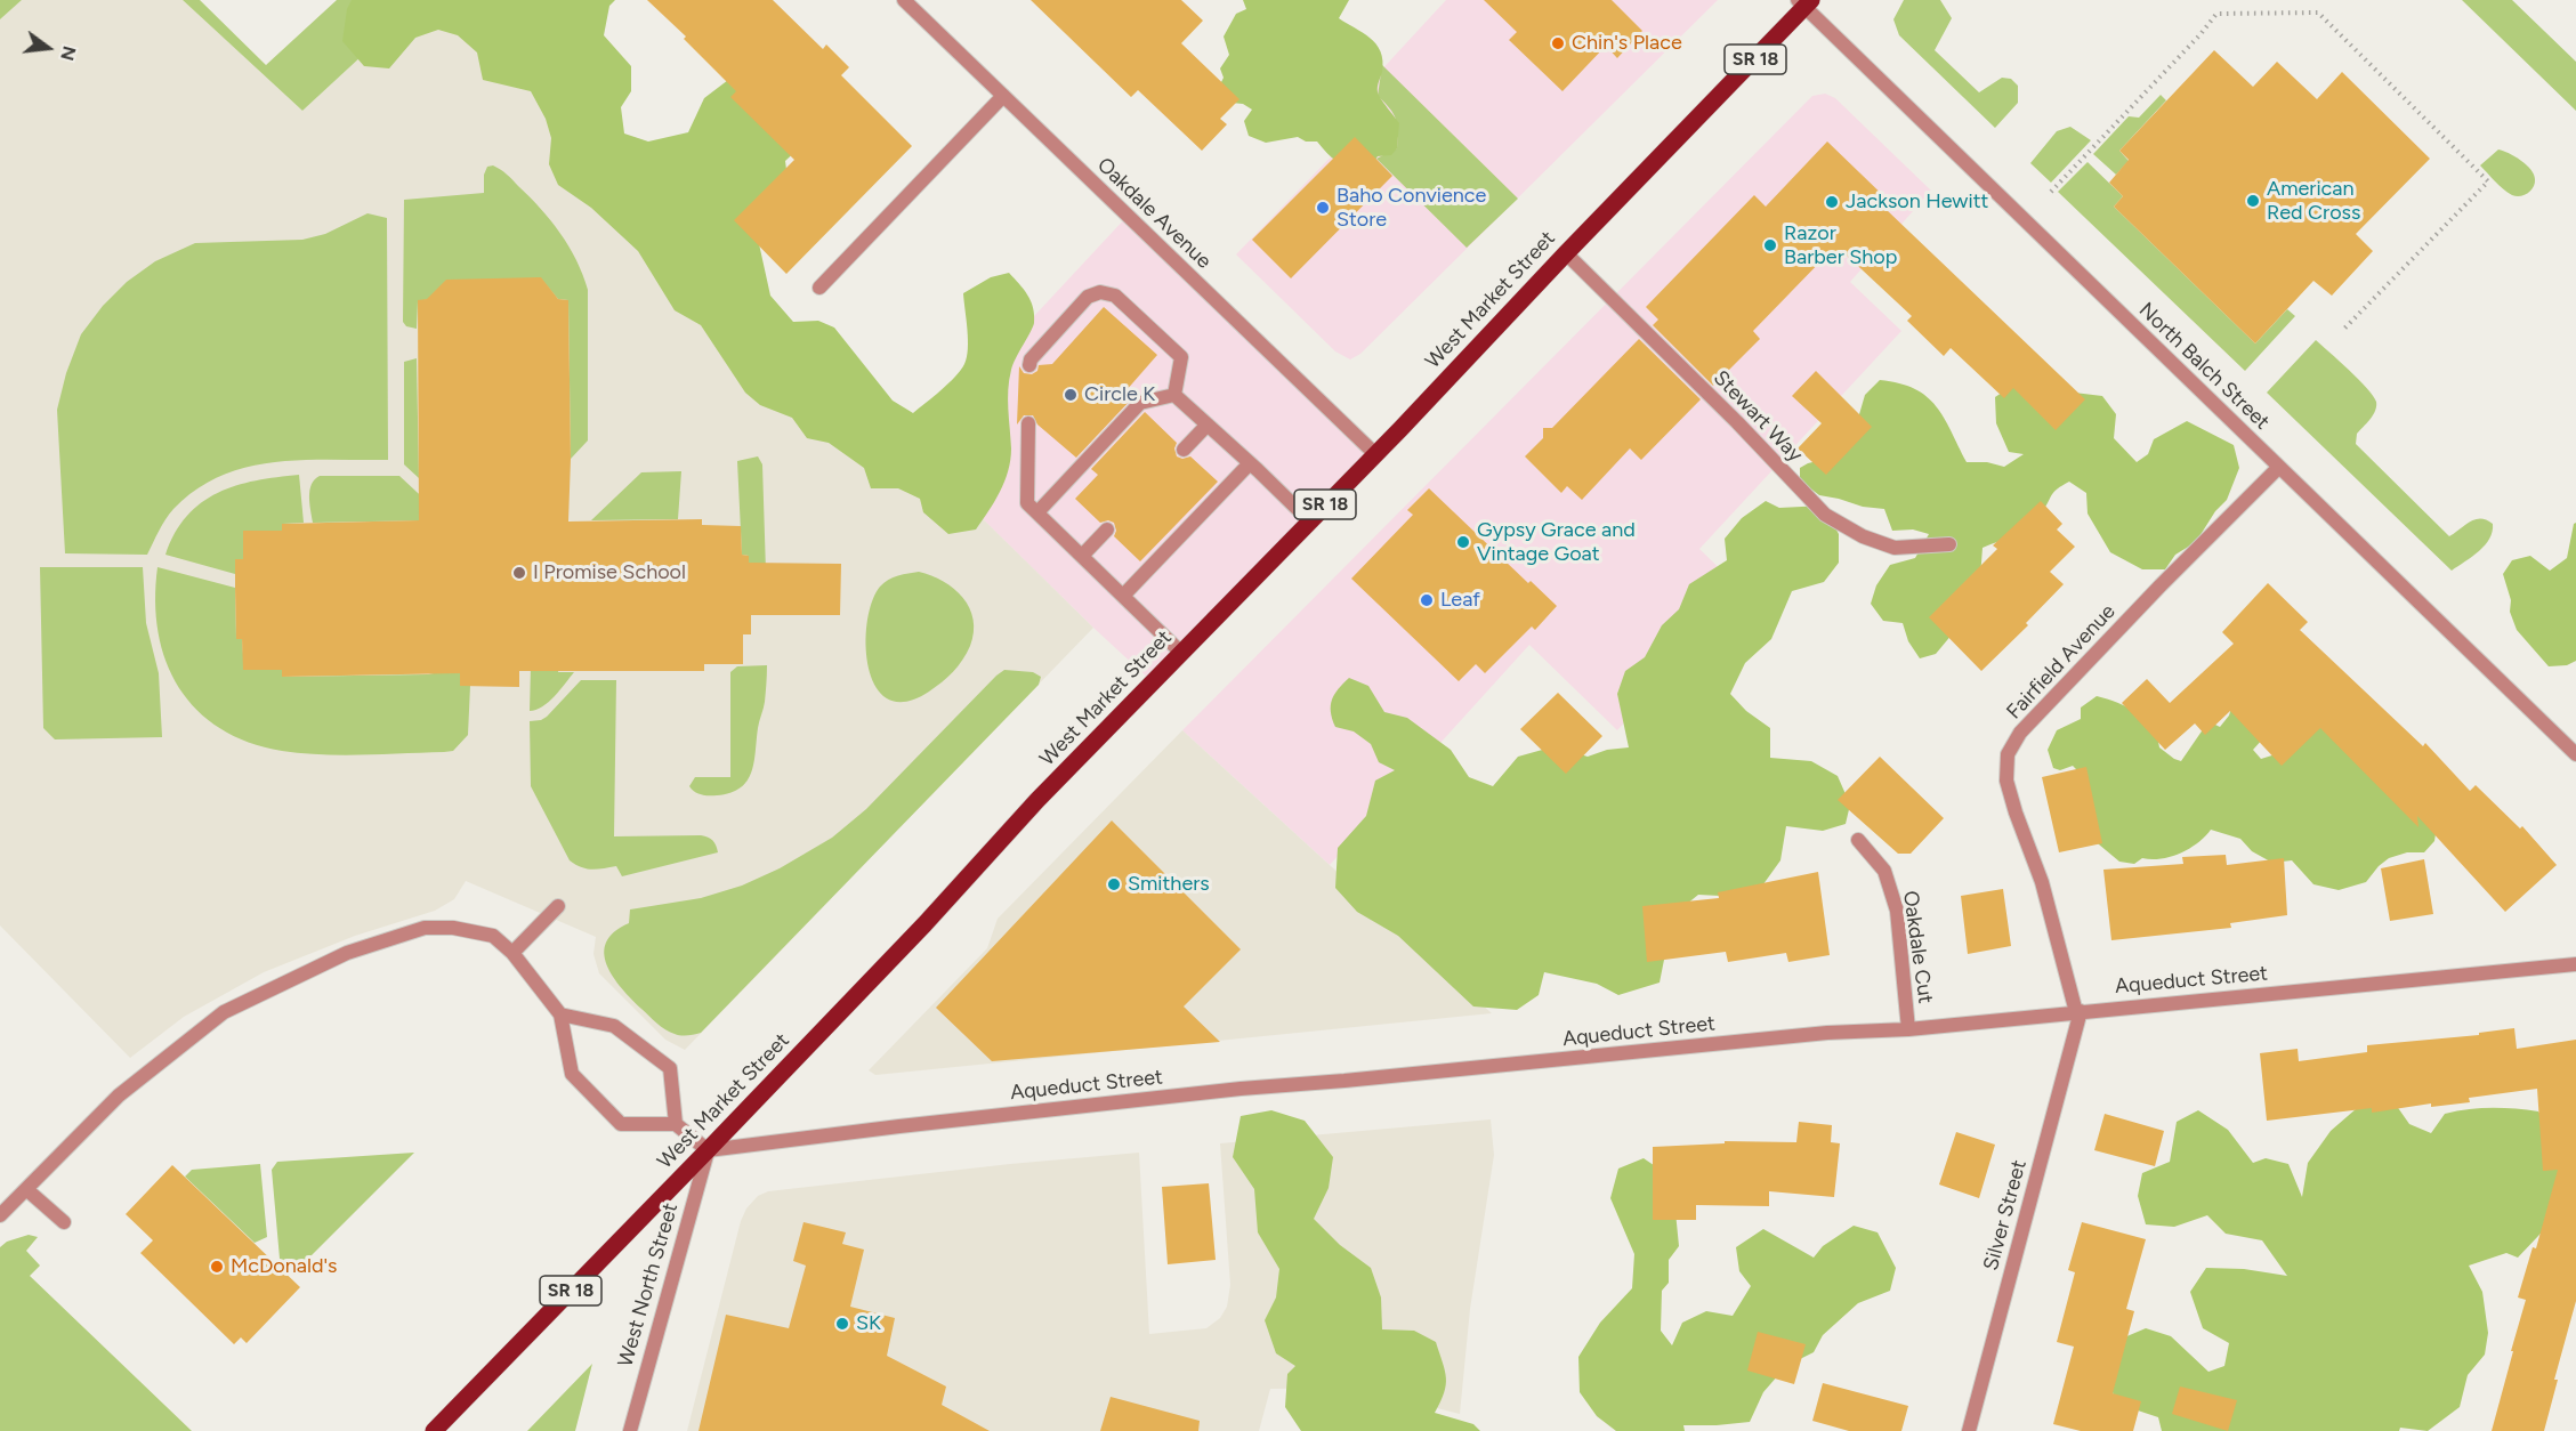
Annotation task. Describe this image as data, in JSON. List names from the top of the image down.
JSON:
{
  "streets": {
    "main road": ["SR 18", "West Market Street"],
    "street": [
      "Oakdale Avenue",
      "North Balch Street",
      "Stewart Way",
      "Fairfield Avenue",
      "Oakdale Cut",
      "Aqueduct Street",
      "Silver Street",
      "West North Street"
    ]
  },
  "crossings": [
    ["Oakdale Avenue", "West Market Street"],
    ["West Market Street", "North Balch Street"],
    ["West Market Street", "Stewart Way"],
    ["West Market Street", "Aqueduct Street"],
    ["West Market Street", "West North Street"],
    ["North Balch Street", "Fairfield Avenue"],
    ["Fairfield Avenue", "Aqueduct Street"],
    ["Fairfield Avenue", "Silver Street"],
    ["Oakdale Cut", "Aqueduct Street"],
    ["Aqueduct Street", "Silver Street"],
    ["Aqueduct Street", "West North Street"]
  ],
  "places": [
    "Chin's Place",
    "American Red Cross",
    "Jackson Hewitt",
    "Baho Convience Store",
    "Razor Barber Shop",
    "Circle K",
    "Gypsy Grace and Vintage Goat",
    "I Promise School",
    "Leaf",
    "Smithers",
    "McDonald's",
    "SK"
  ],
  "north": "right"
}
